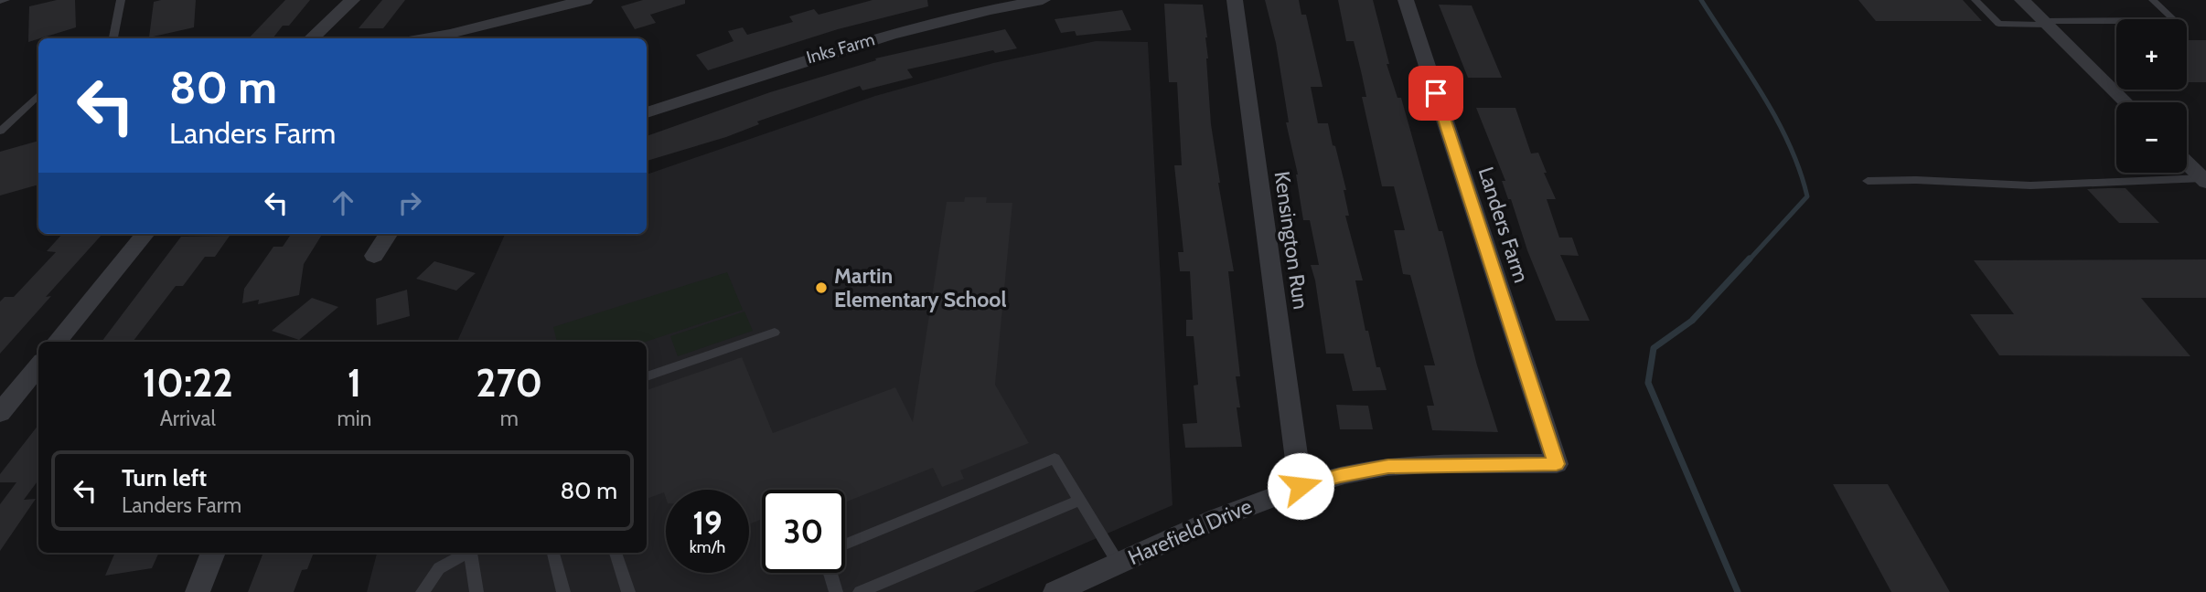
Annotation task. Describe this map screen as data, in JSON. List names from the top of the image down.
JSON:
{
  "streets": {
    "street": [
      "Inks Farm",
      "Landers Farm",
      "Kensington Run",
      "Harefield Drive"
    ]
  },
  "crossings": [
    ["Landers Farm", "Harefield Drive"],
    ["Kensington Run", "Harefield Drive"]
  ],
  "places": ["Martin Elementary School"],
  "page": {
    "map_buttons": ["+", "−"],
    "turn": ["80 m", "Landers Farm"],
    "eta": [
      "10:22",
      "Arrival",
      "1",
      "min",
      "270",
      "m"
    ],
    "list": [
      {
        "name": "Turn left",
        "note": "Landers Farm",
        "value": "80 m"
      }
    ],
    "speed": "19 km/h",
    "limit": "30"
  }
}
